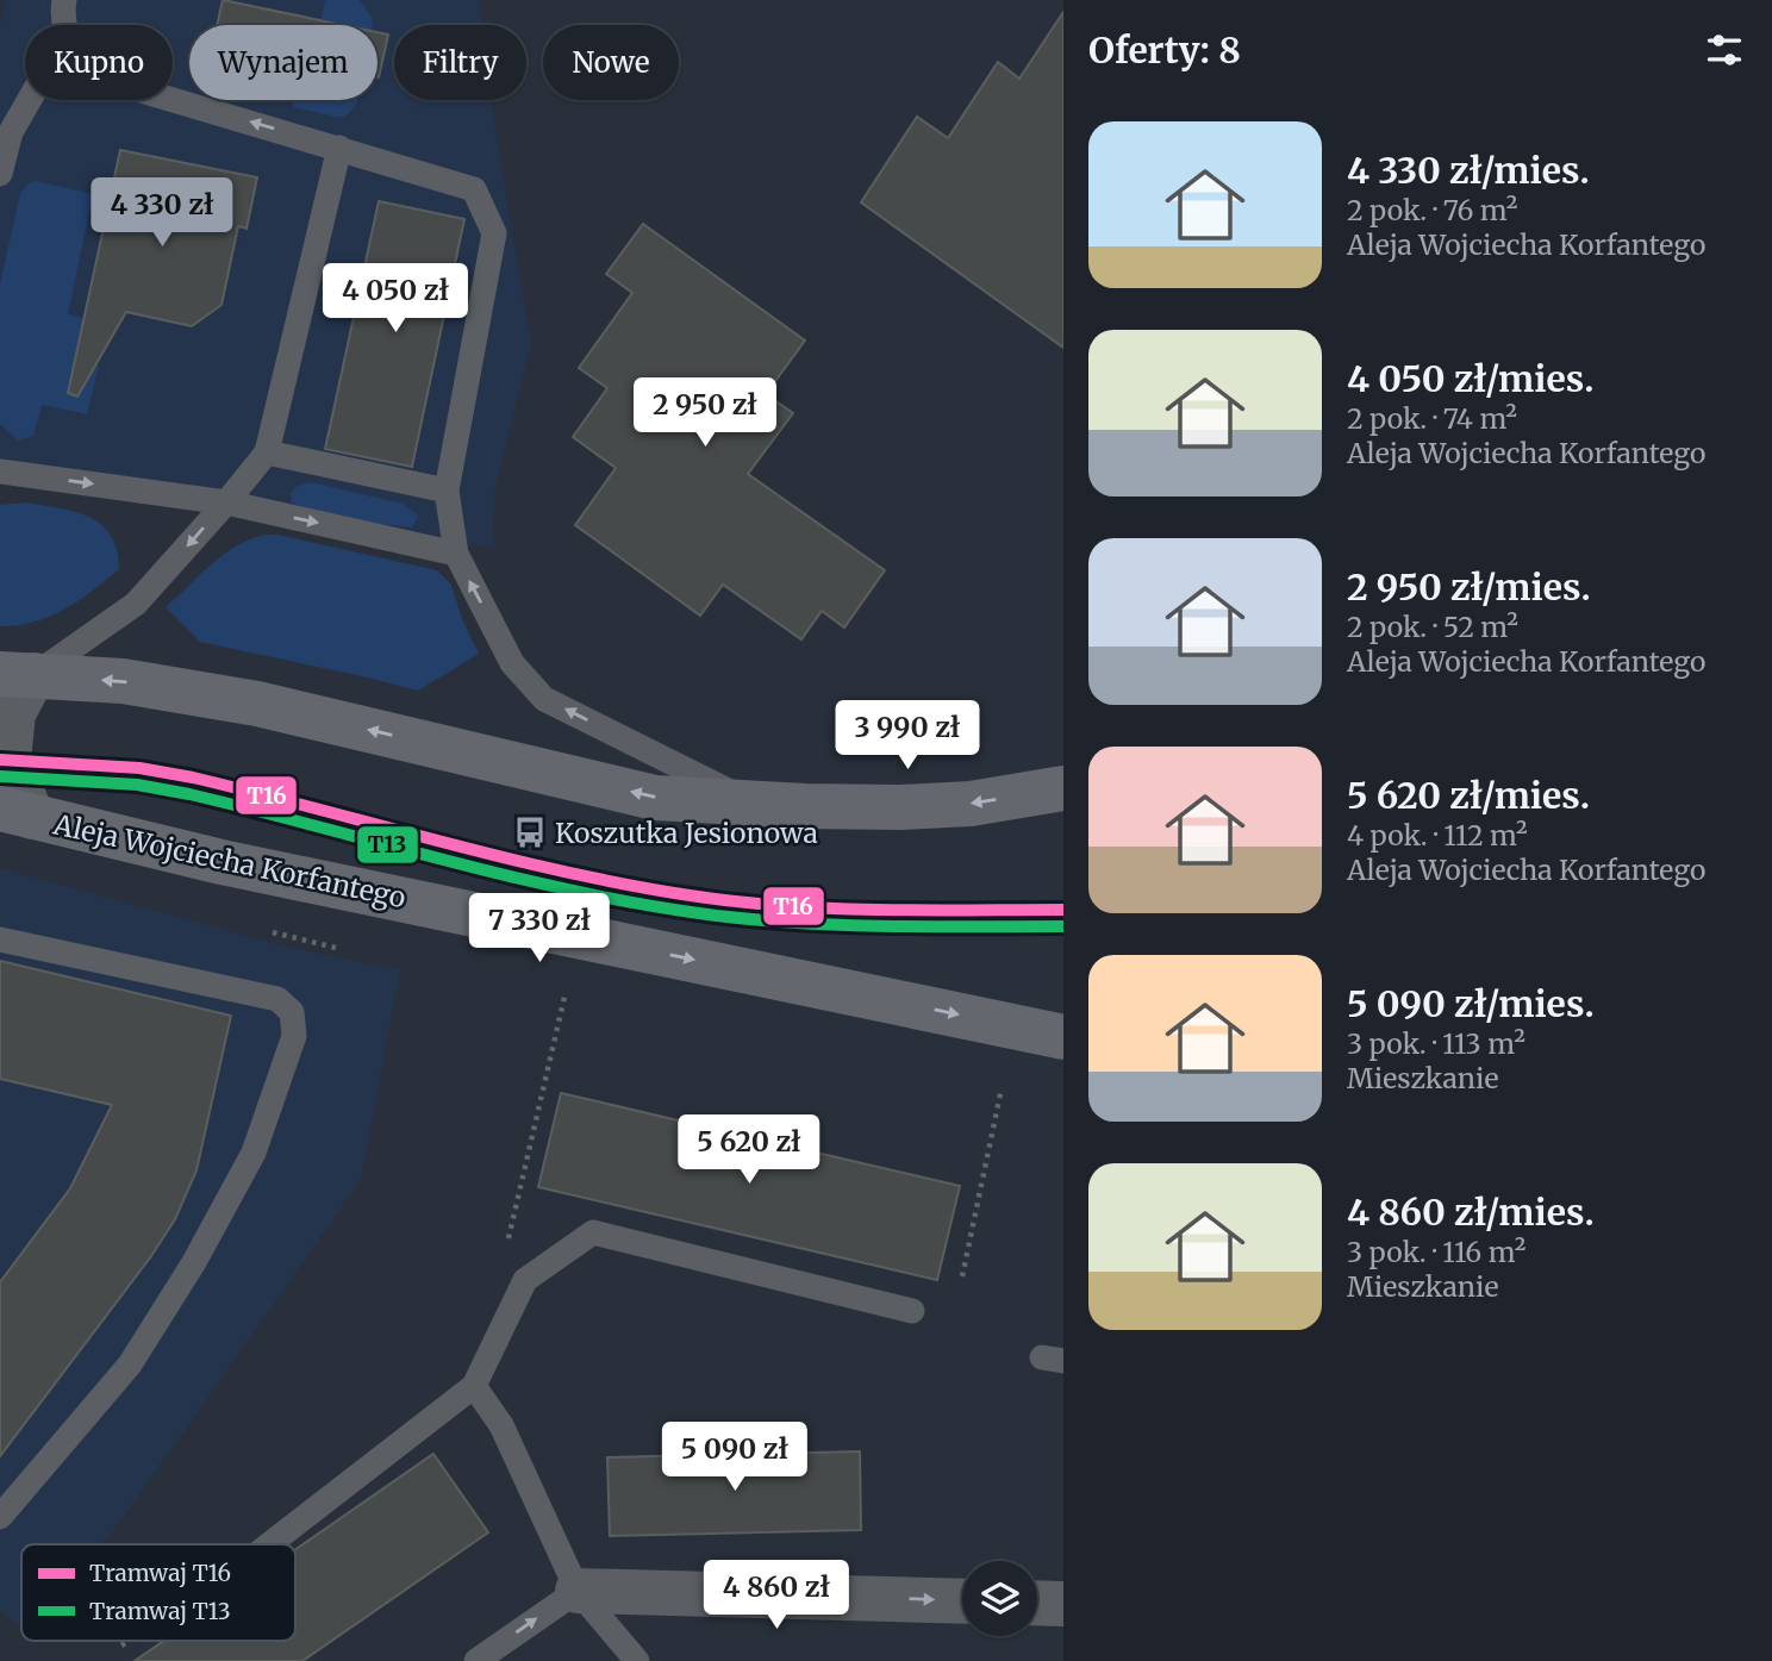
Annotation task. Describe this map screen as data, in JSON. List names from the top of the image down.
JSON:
{
  "streets": {
    "main road": ["Aleja Wojciecha Korfantego"]
  },
  "one_way": ["Aleja Wojciecha Korfantego"],
  "places": {
    "bus stop": ["Koszutka Jesionowa"]
  },
  "lines": ["tram line T16", "tram line T13"],
  "legend": ["Tramwaj T16", "Tramwaj T13"],
  "page": {
    "heading": "Oferty: 8",
    "chip": [
      "Kupno",
      "Wynajem",
      "Filtry",
      "Nowe"
    ],
    "list": [
      {
        "name": "4 330 zł/mies.",
        "note": "2 pok. · 76 m² · Aleja Wojciecha Korfantego"
      },
      {
        "name": "4 050 zł/mies.",
        "note": "2 pok. · 74 m² · Aleja Wojciecha Korfantego"
      },
      {
        "name": "2 950 zł/mies.",
        "note": "2 pok. · 52 m² · Aleja Wojciecha Korfantego"
      },
      {
        "name": "5 620 zł/mies.",
        "note": "4 pok. · 112 m² · Aleja Wojciecha Korfantego"
      },
      {
        "name": "5 090 zł/mies.",
        "note": "3 pok. · 113 m² · Mieszkanie"
      },
      {
        "name": "4 860 zł/mies.",
        "note": "3 pok. · 116 m² · Mieszkanie"
      }
    ],
    "price": [
      "4 330 zł",
      "4 050 zł",
      "2 950 zł",
      "3 990 zł",
      "7 330 zł",
      "5 620 zł",
      "5 090 zł",
      "4 860 zł"
    ]
  }
}
